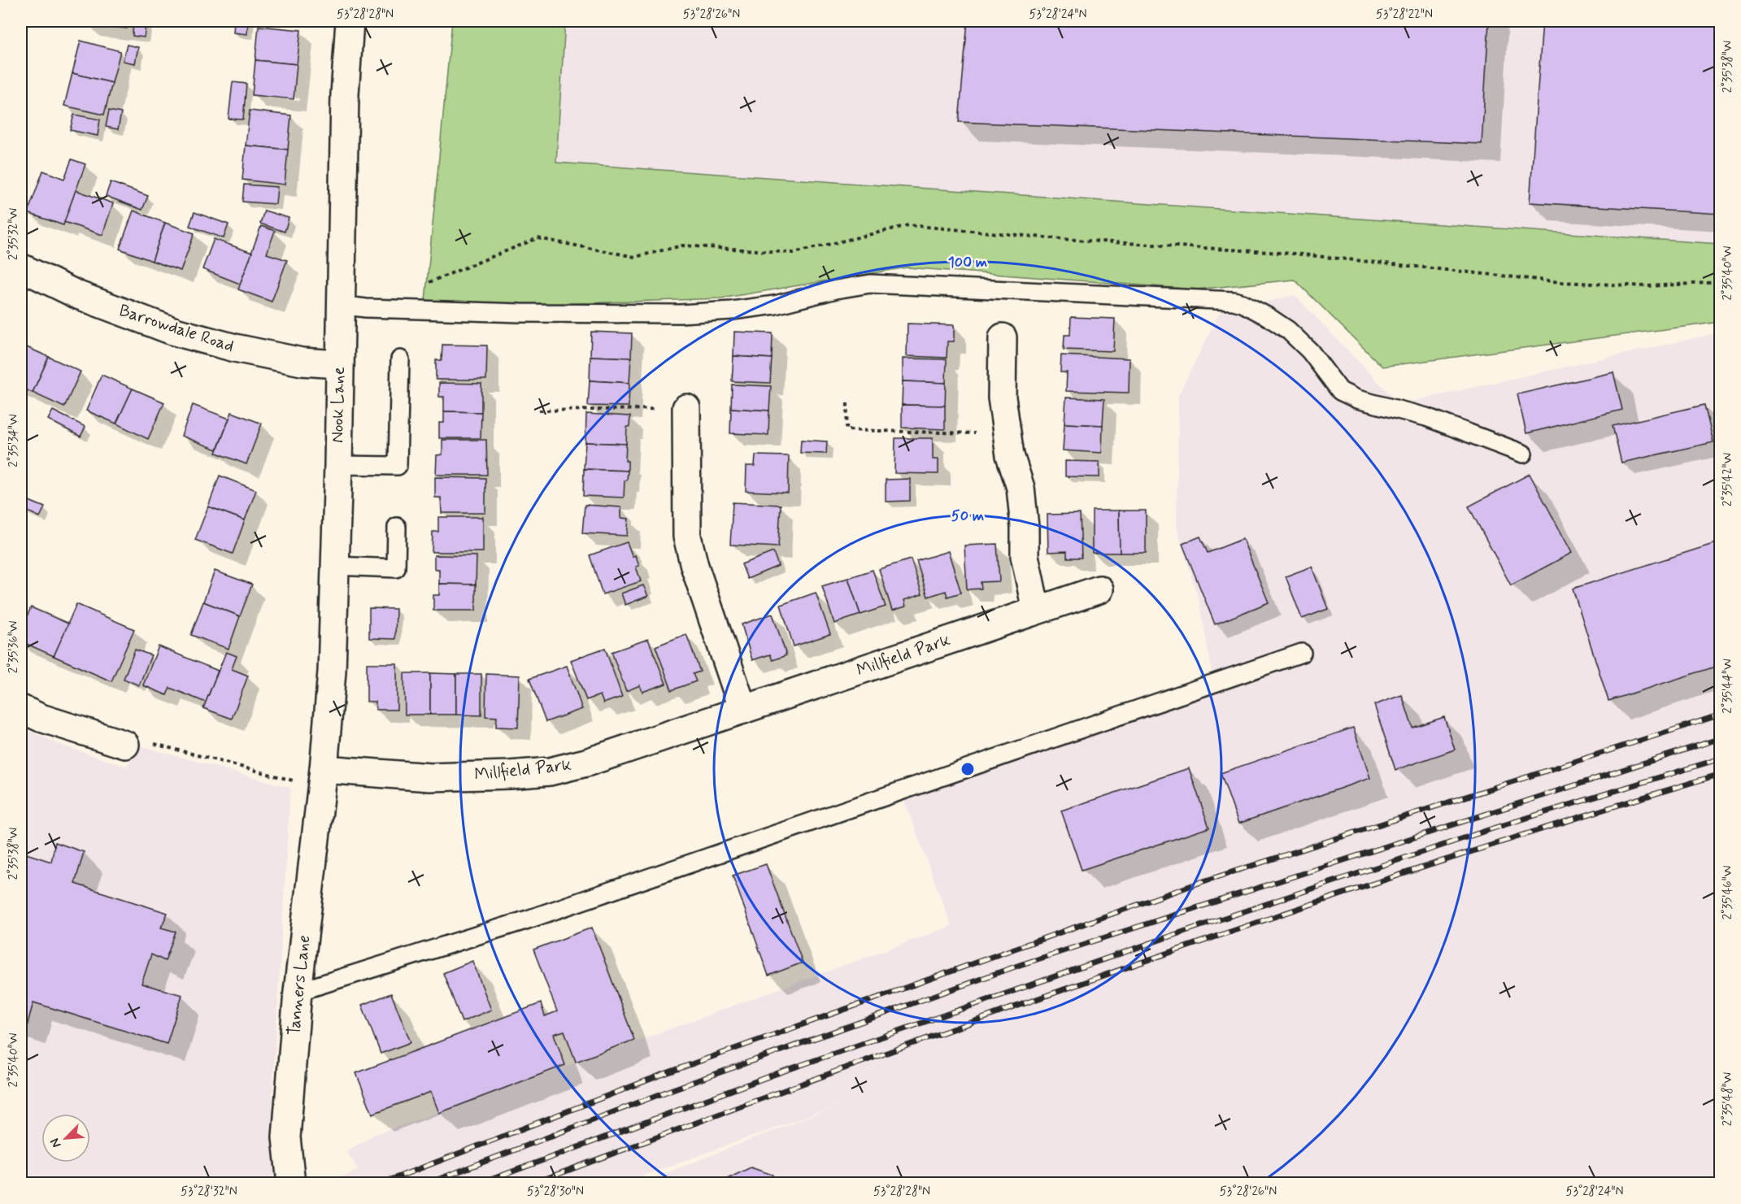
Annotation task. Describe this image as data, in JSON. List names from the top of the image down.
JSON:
{
  "streets": {
    "street": [
      "Barrowdale Road",
      "Nook Lane",
      "Millfield Park",
      "Tanners Lane"
    ]
  },
  "crossings": [
    ["Barrowdale Road", "Nook Lane"],
    ["Nook Lane", "Millfield Park"],
    ["Nook Lane", "Tanners Lane"],
    ["Millfield Park", "Tanners Lane"]
  ],
  "north": "bottom left",
  "coordinates": [
    "53°28'28\"N",
    "53°28'26\"N",
    "53°28'24\"N",
    "53°28'22\"N",
    "2°35'38\"W",
    "2°35'32\"W",
    "2°35'40\"W",
    "2°35'34\"W",
    "2°35'42\"W",
    "2°35'36\"W",
    "2°35'44\"W",
    "2°35'46\"W",
    "2°35'48\"W",
    "53°28'32\"N",
    "53°28'30\"N"
  ],
  "rings": ["100 m", "50 m"]
}
